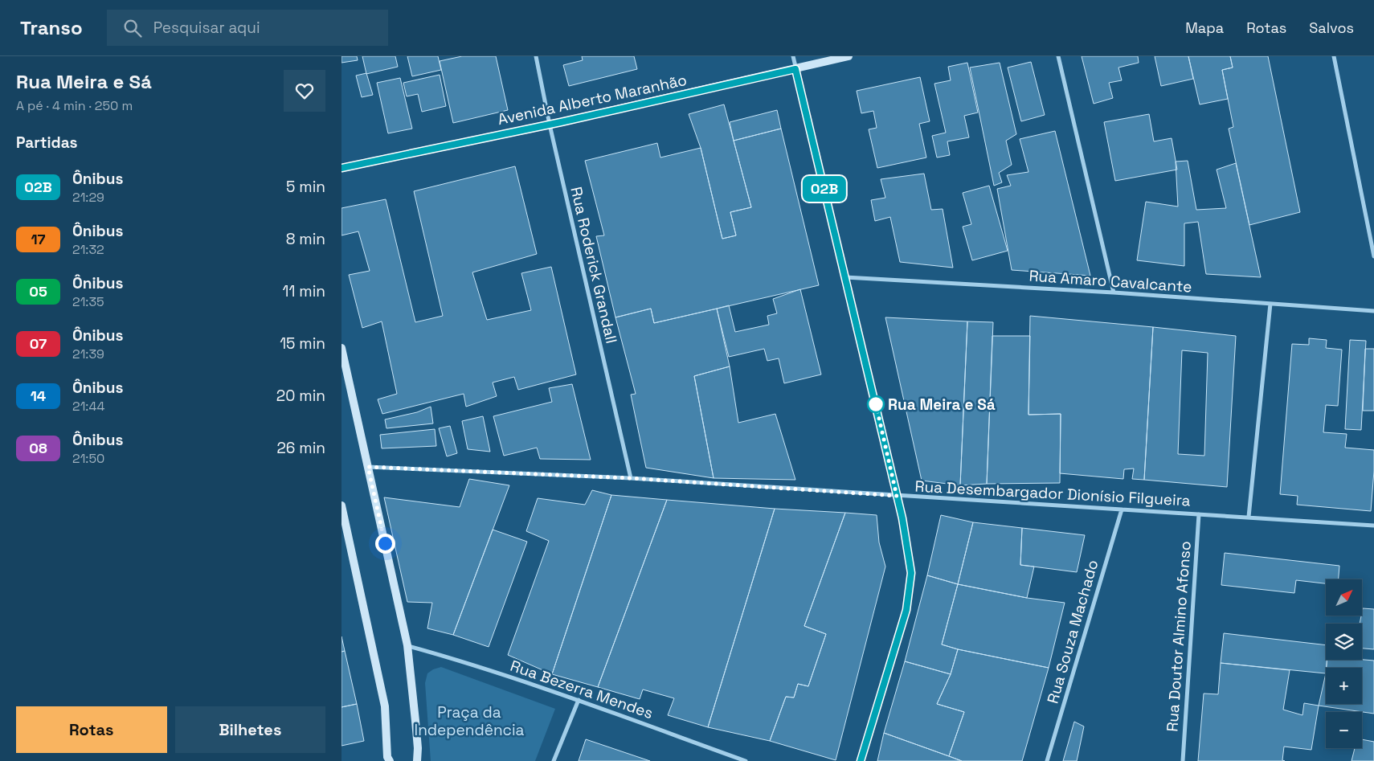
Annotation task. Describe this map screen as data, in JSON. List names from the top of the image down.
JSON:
{
  "streets": {
    "main road": ["Avenida Alberto Maranhão"],
    "street": [
      "Rua Roderick Grandall",
      "Rua Amaro Cavalcante",
      "Rua Desembargador Dionísio Filgueira",
      "Rua Souza Machado",
      "Rua Doutor Almino Afonso",
      "Rua Bezerra Mendes"
    ]
  },
  "crossings": [
    ["Avenida Alberto Maranhão", "Rua Roderick Grandall"],
    ["Rua Roderick Grandall", "Rua Desembargador Dionísio Filgueira"],
    ["Rua Desembargador Dionísio Filgueira", "Rua Souza Machado"],
    ["Rua Desembargador Dionísio Filgueira", "Rua Doutor Almino Afonso"]
  ],
  "parks": ["Praça da Independência"],
  "places": ["Rua Meira e Sá"],
  "lines": ["bus line 02B"],
  "north": "top right",
  "page": {
    "header": "Transo",
    "search": "Pesquisar aqui",
    "nav": ["Mapa", "Rotas", "Salvos"],
    "heading": [
      ["Rua Meira e Sá", "A pé · 4 min · 250 m"],
      "Partidas"
    ],
    "on_map": "02B",
    "list": [
      {
        "mark": "02B",
        "name": "Ônibus",
        "note": "21:29",
        "value": "5 min"
      },
      {
        "mark": "17",
        "name": "Ônibus",
        "note": "21:32",
        "value": "8 min"
      },
      {
        "mark": "05",
        "name": "Ônibus",
        "note": "21:35",
        "value": "11 min"
      },
      {
        "mark": "07",
        "name": "Ônibus",
        "note": "21:39",
        "value": "15 min"
      },
      {
        "mark": "14",
        "name": "Ônibus",
        "note": "21:44",
        "value": "20 min"
      },
      {
        "mark": "08",
        "name": "Ônibus",
        "note": "21:50",
        "value": "26 min"
      }
    ],
    "map_buttons": ["+", "−"],
    "buttons": ["Rotas", "Bilhetes"]
  }
}
